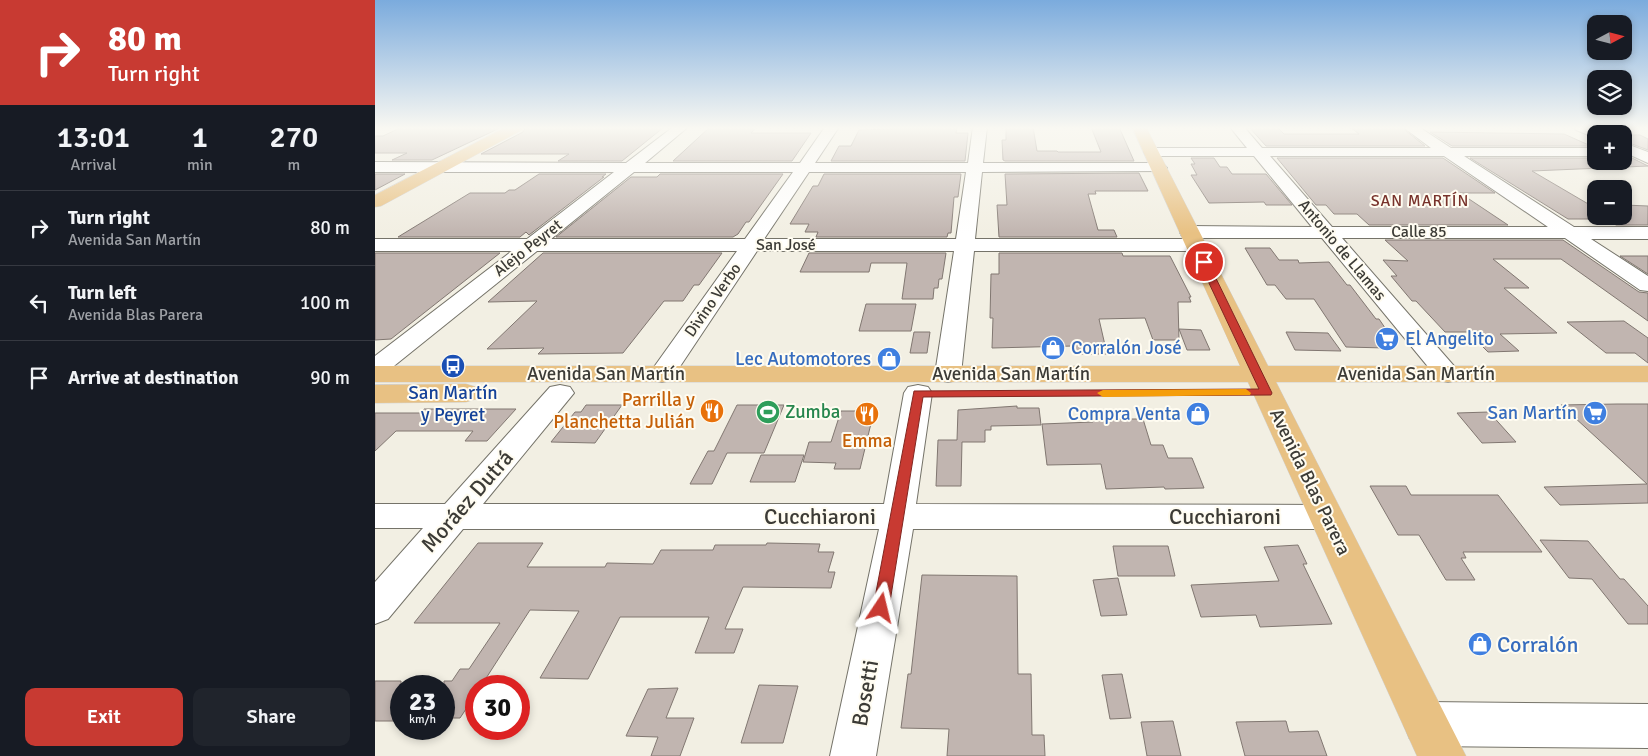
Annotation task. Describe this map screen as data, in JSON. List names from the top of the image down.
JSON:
{
  "streets": {
    "main road": ["Avenida San Martín", "Avenida Blas Parera"],
    "street": [
      "Calle 85",
      "San José",
      "Alejo Peyret",
      "Antonio de Llamas",
      "Divino Verbo",
      "Moráez Dutrá",
      "Cucchiaroni",
      "Bosetti"
    ]
  },
  "crossings": [
    ["Calle 85", "San José"],
    ["Calle 85", "Antonio de Llamas"],
    ["Calle 85", "Avenida Blas Parera"],
    ["San José", "Alejo Peyret"],
    ["San José", "Divino Verbo"],
    ["San José", "Avenida Blas Parera"],
    ["Antonio de Llamas", "Avenida San Martín"],
    ["Divino Verbo", "Avenida San Martín"],
    ["Avenida San Martín", "Avenida Blas Parera"],
    ["Avenida San Martín", "Moráez Dutrá"],
    ["Avenida San Martín", "Bosetti"],
    ["Avenida Blas Parera", "Cucchiaroni"],
    ["Moráez Dutrá", "Cucchiaroni"],
    ["Cucchiaroni", "Bosetti"]
  ],
  "districts": ["SAN MARTÍN"],
  "places": {
    "supermarket": ["El Angelito", "San Martín"],
    "shop": [
      "Corralón José",
      "Lec Automotores",
      "Compra Venta",
      "Corralón"
    ],
    "bus stop": ["San Martín y Peyret"],
    "restaurant": ["Parrilla y Planchetta Julián", "Emma"],
    "sports": ["Zumba"]
  },
  "north": "right",
  "page": {
    "turn": ["80 m", "Turn right"],
    "map_buttons": ["+", "−"],
    "eta": [
      "13:01",
      "Arrival",
      "1",
      "min",
      "270",
      "m"
    ],
    "list": [
      {
        "name": "Turn right",
        "note": "Avenida San Martín",
        "value": "80 m"
      },
      {
        "name": "Turn left",
        "note": "Avenida Blas Parera",
        "value": "100 m"
      },
      {
        "name": "Arrive at destination",
        "value": "90 m"
      }
    ],
    "speed": "23 km/h",
    "limit": "30",
    "buttons": ["Exit", "Share"]
  }
}
